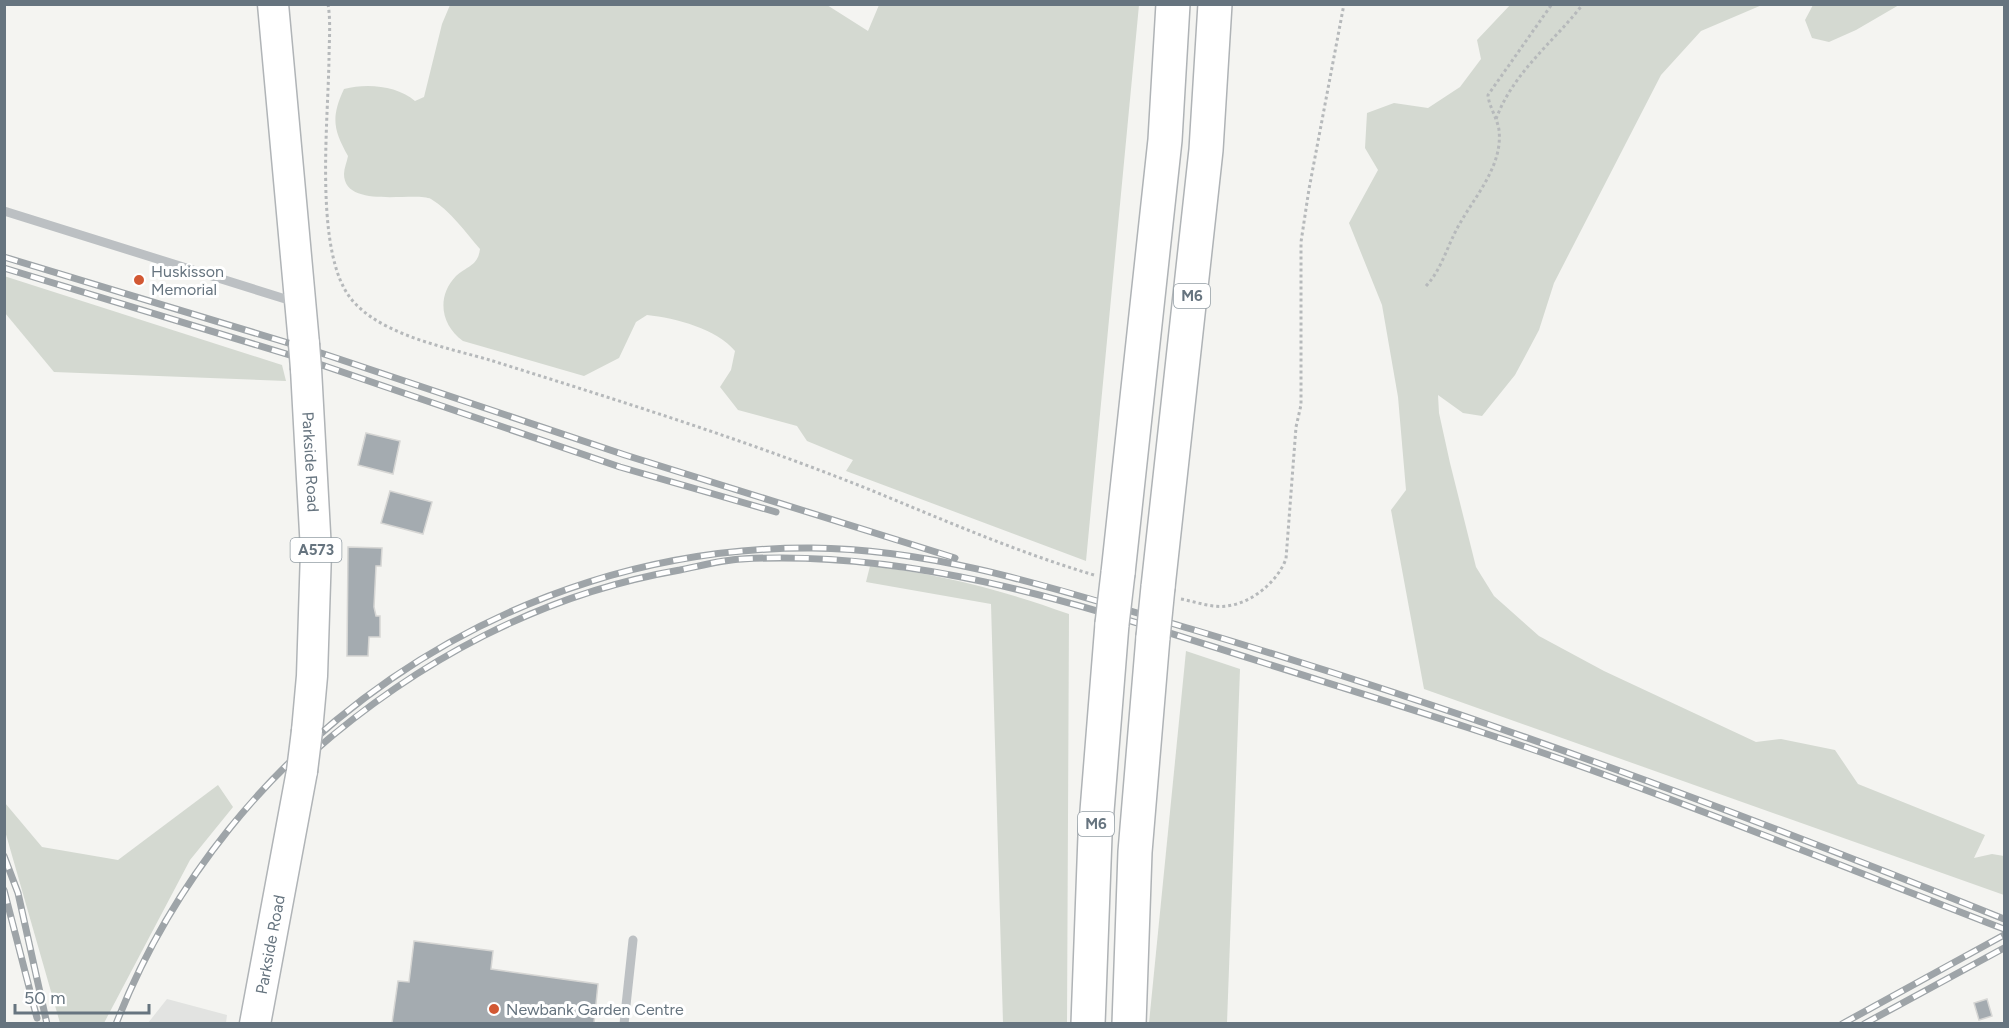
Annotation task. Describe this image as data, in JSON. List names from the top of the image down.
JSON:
{
  "streets": {
    "highway": ["M6"],
    "main road": ["Parkside Road", "A573"]
  },
  "places": ["Huskisson Memorial", "Newbank Garden Centre"],
  "scale_bar": "50 m"
}
